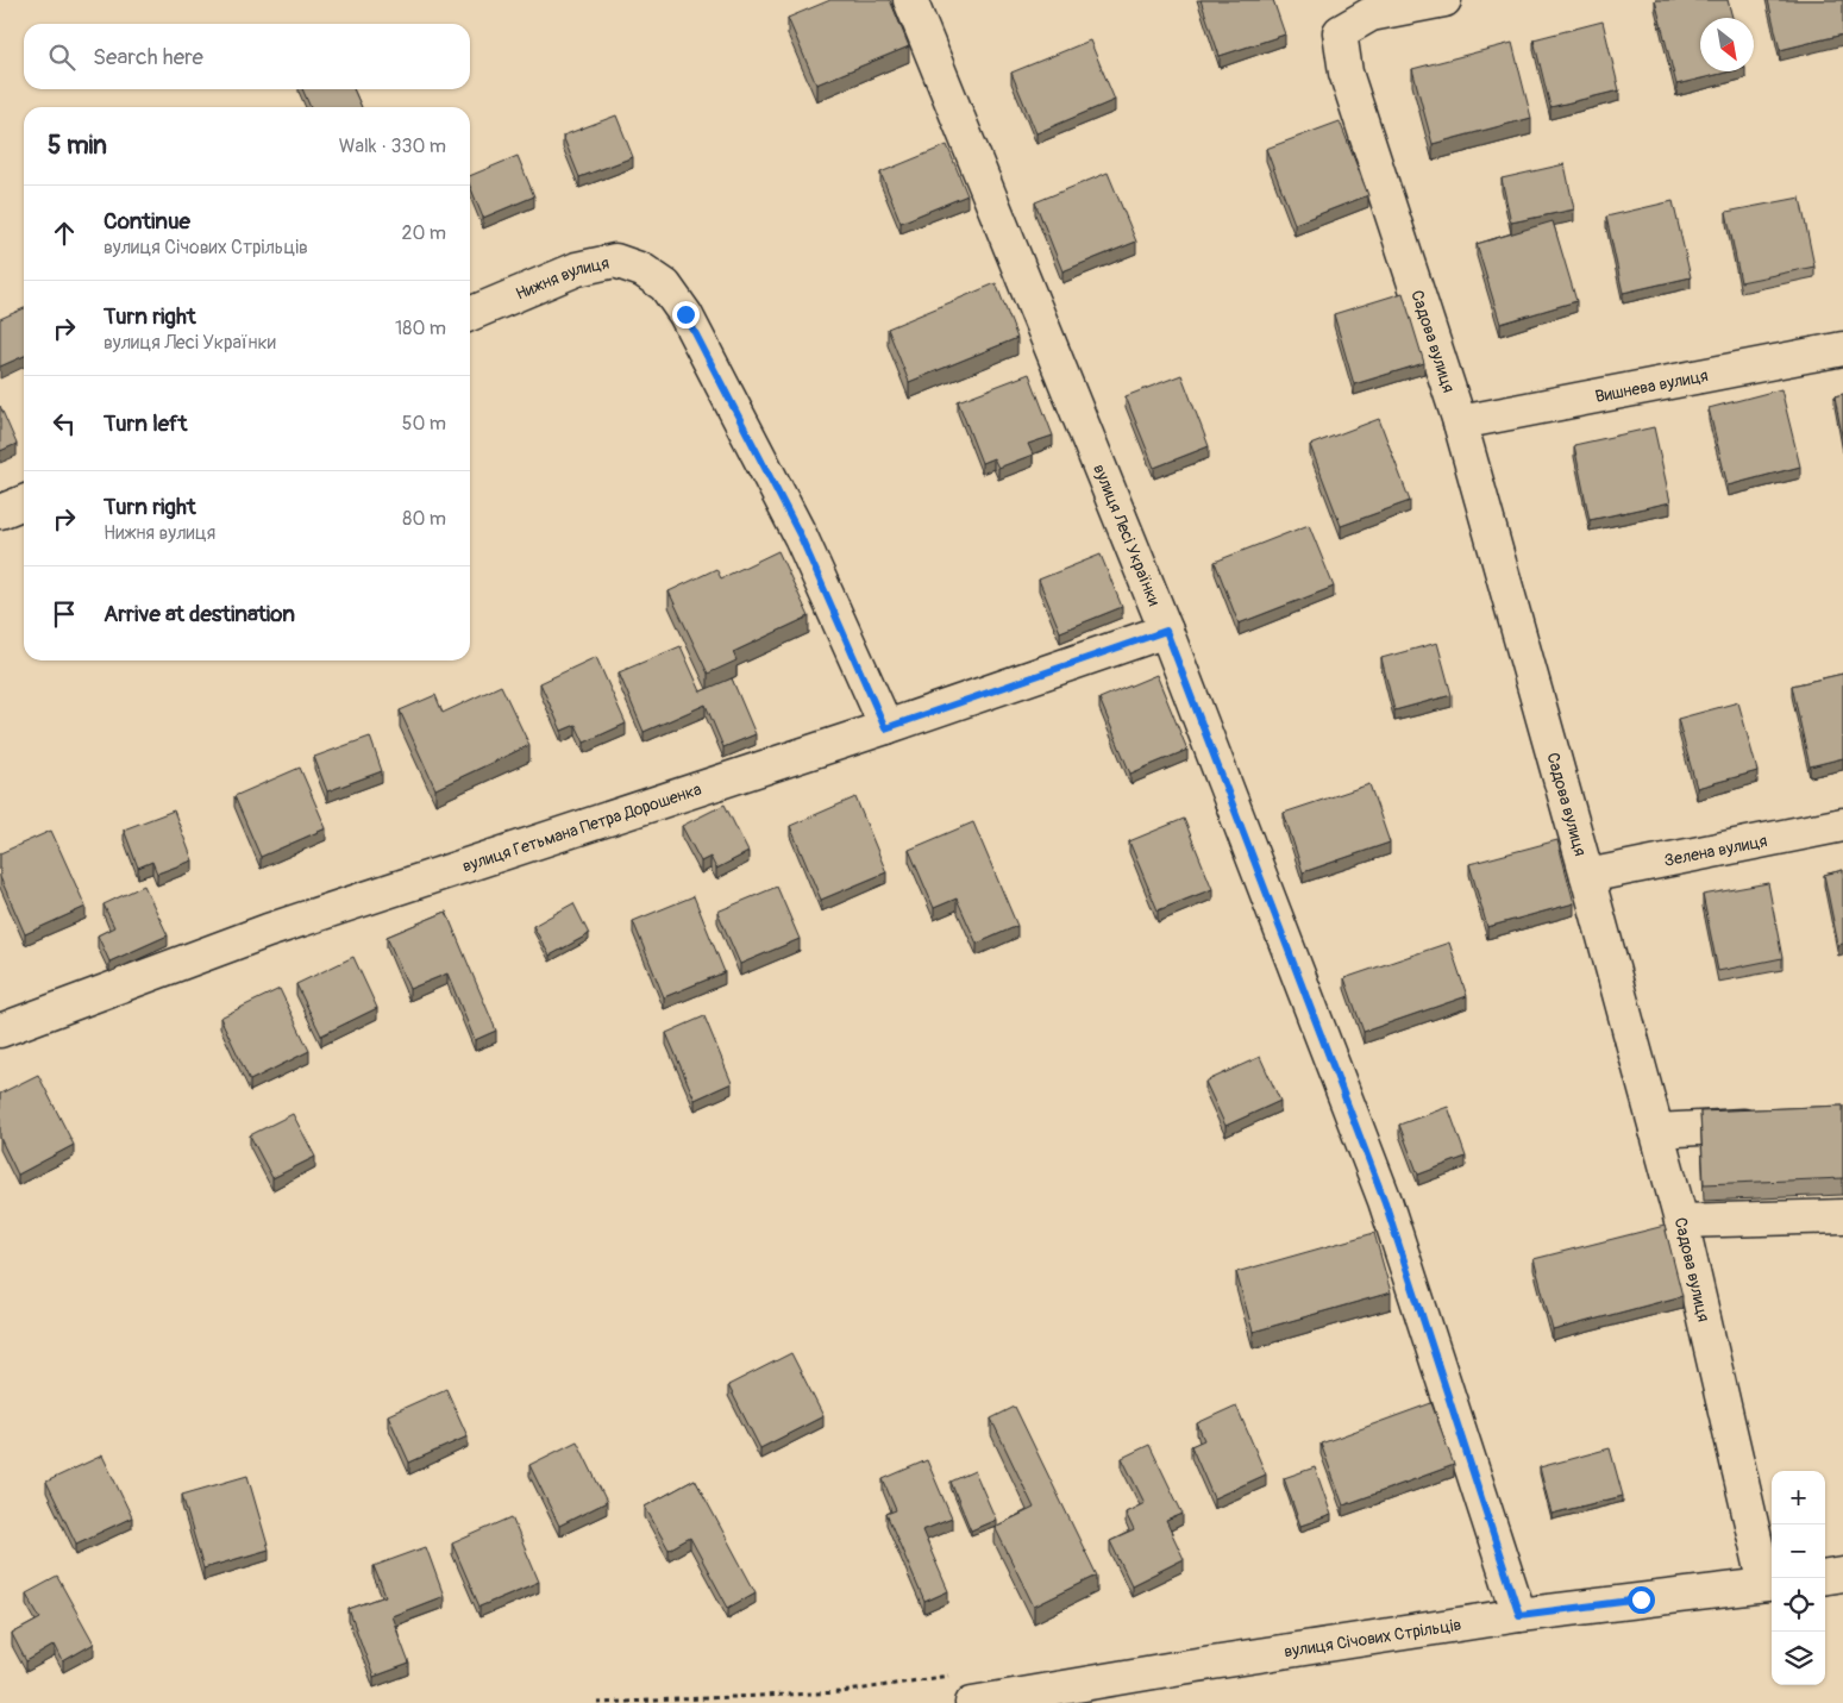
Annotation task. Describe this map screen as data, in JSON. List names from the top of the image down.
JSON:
{
  "streets": {
    "street": [
      "Нижня вулиця",
      "Садова вулиця",
      "Вишнева вулиця",
      "вулиця Лесі Українки",
      "вулиця Гетьмана Петра Дорошенка",
      "Зелена вулиця",
      "вулиця Січових Стрільців"
    ]
  },
  "crossings": [
    ["Нижня вулиця", "вулиця Гетьмана Петра Дорошенка"],
    ["Садова вулиця", "Вишнева вулиця"],
    ["Садова вулиця", "Зелена вулиця"],
    ["Садова вулиця", "вулиця Січових Стрільців"],
    ["вулиця Лесі Українки", "вулиця Гетьмана Петра Дорошенка"],
    ["вулиця Лесі Українки", "вулиця Січових Стрільців"]
  ],
  "north": "bottom right",
  "page": {
    "search": "Search here",
    "heading": ["5 min", "Walk · 330 m"],
    "list": [
      ["Continue", "вулиця Січових Стрільців", "20 m"],
      ["Turn right", "вулиця Лесі Українки", "180 m"],
      ["Turn left", "50 m"],
      ["Turn right", "Нижня вулиця", "80 m"],
      "Arrive at destination"
    ],
    "map_buttons": ["+", "−"]
  }
}
